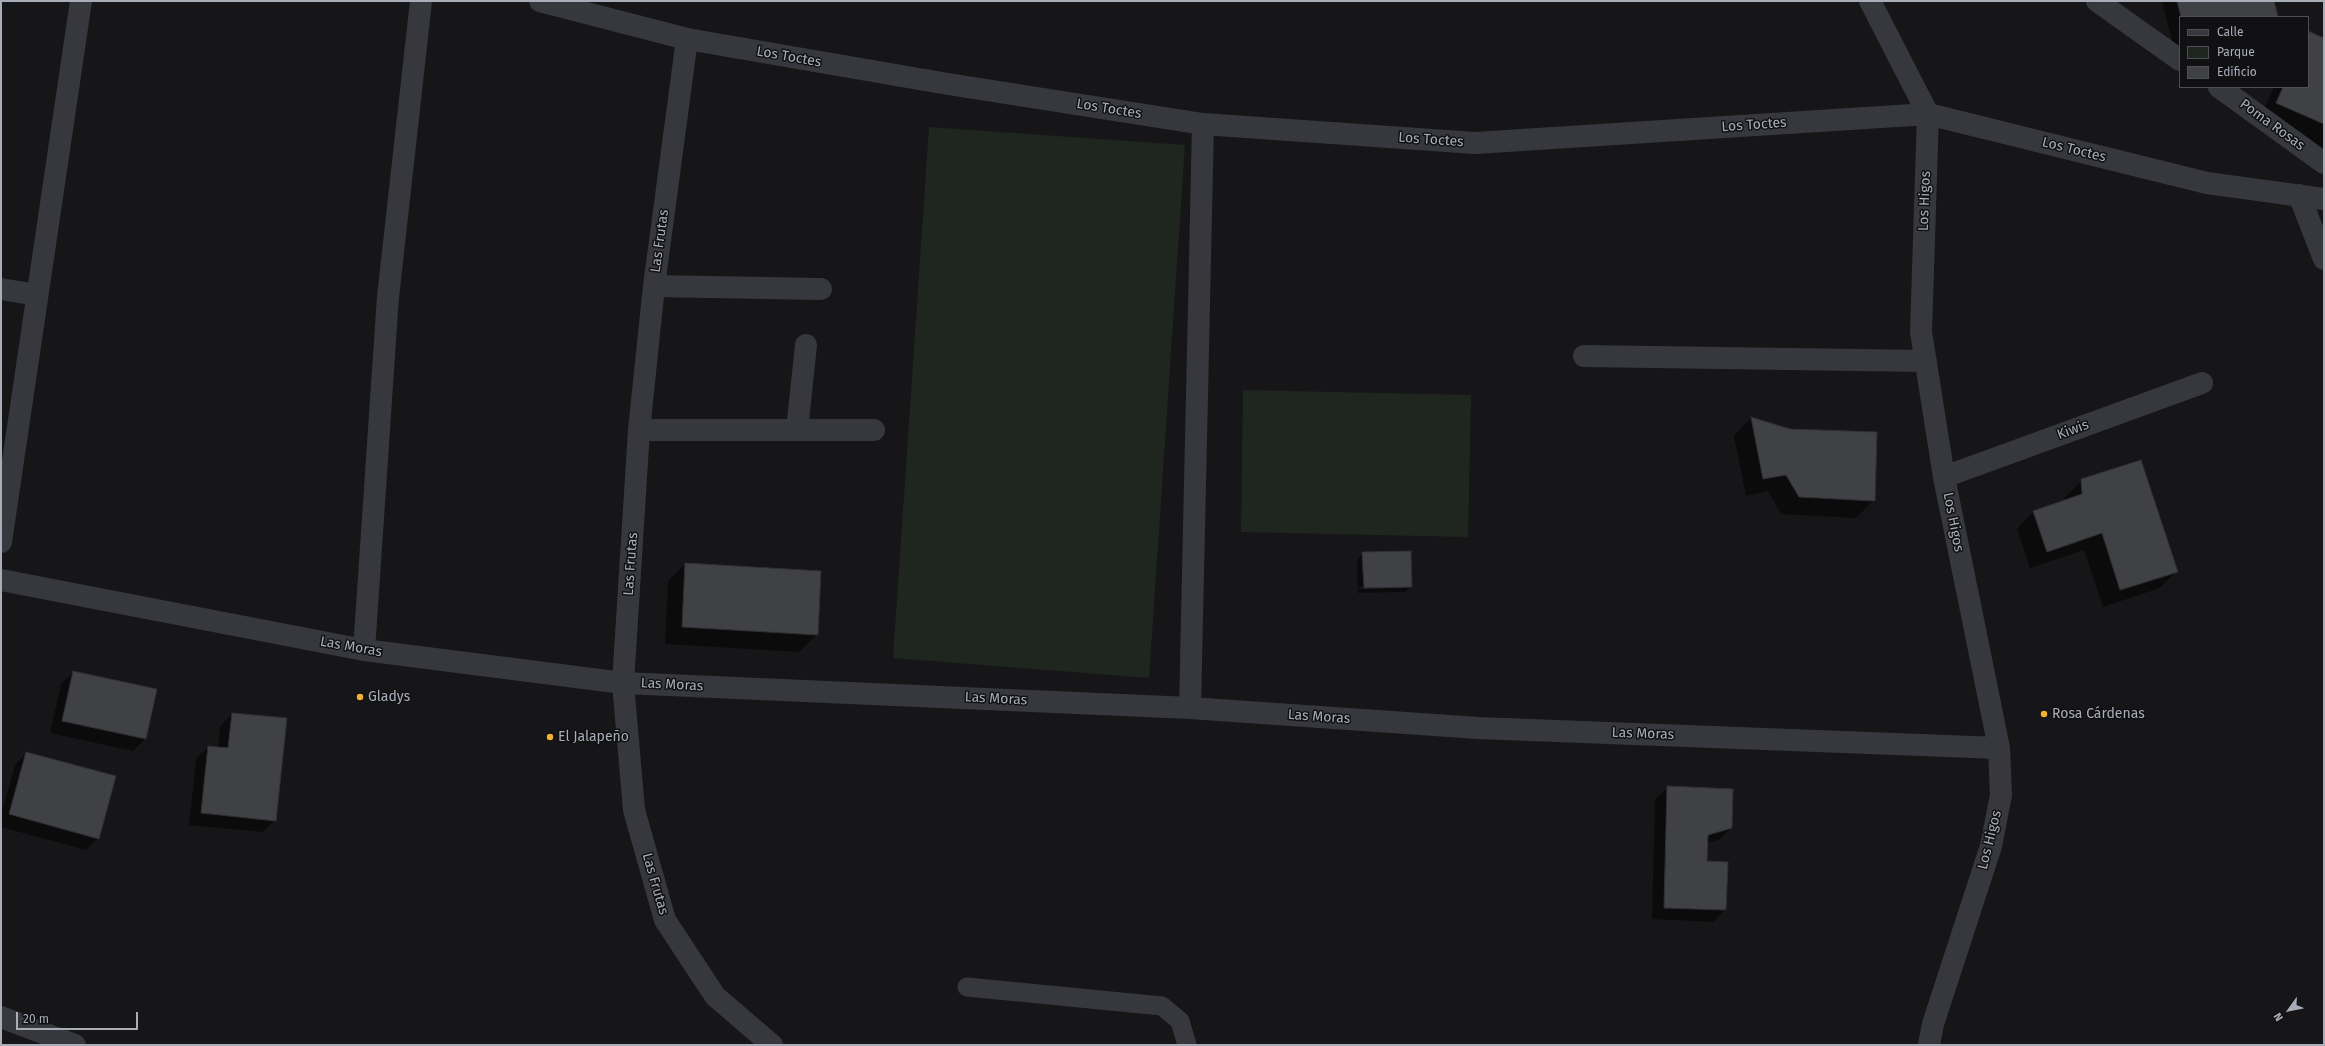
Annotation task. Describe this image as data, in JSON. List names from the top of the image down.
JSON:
{
  "streets": {
    "street": [
      "Los Toctes",
      "Poma Rosas",
      "Los Higos",
      "Las Frutas",
      "Kiwis",
      "Las Moras"
    ]
  },
  "crossings": [
    ["Los Toctes", "Los Higos"],
    ["Los Toctes", "Las Frutas"],
    ["Los Higos", "Kiwis"],
    ["Los Higos", "Las Moras"],
    ["Las Frutas", "Las Moras"]
  ],
  "places": ["Gladys", "Rosa Cárdenas", "El Jalapeño"],
  "legend": ["Calle", "Parque", "Edificio"],
  "scale_bar": "20 m",
  "north": "bottom left"
}
